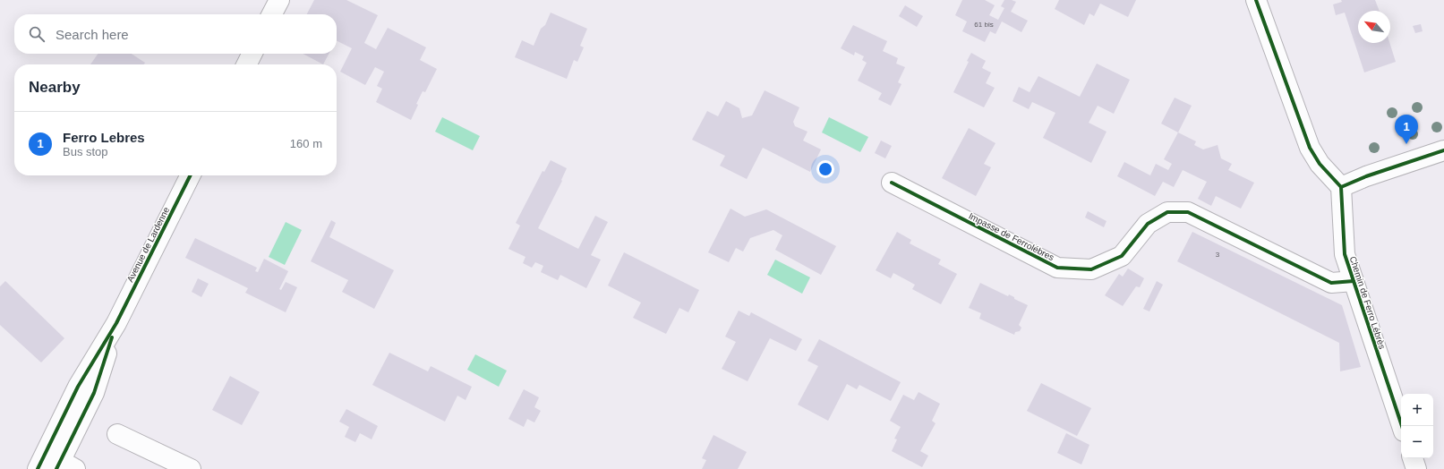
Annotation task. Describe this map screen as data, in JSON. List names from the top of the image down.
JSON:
{
  "streets": {
    "street": ["Impasse de Ferrolébres", "Avenue de Lardenne", "Chemin de Ferro Lébrès"]
  },
  "crossings": [
    ["Impasse de Ferrolébres", "Chemin de Ferro Lébrès"]
  ],
  "house_numbers": ["61 bis", "3"],
  "north": "top left",
  "page": {
    "search": "Search here",
    "heading": "Nearby",
    "list": [
      {
        "mark": "1",
        "name": "Ferro Lebres",
        "note": "Bus stop",
        "value": "160 m"
      }
    ],
    "pins": "1",
    "map_buttons": ["+", "−"]
  }
}
